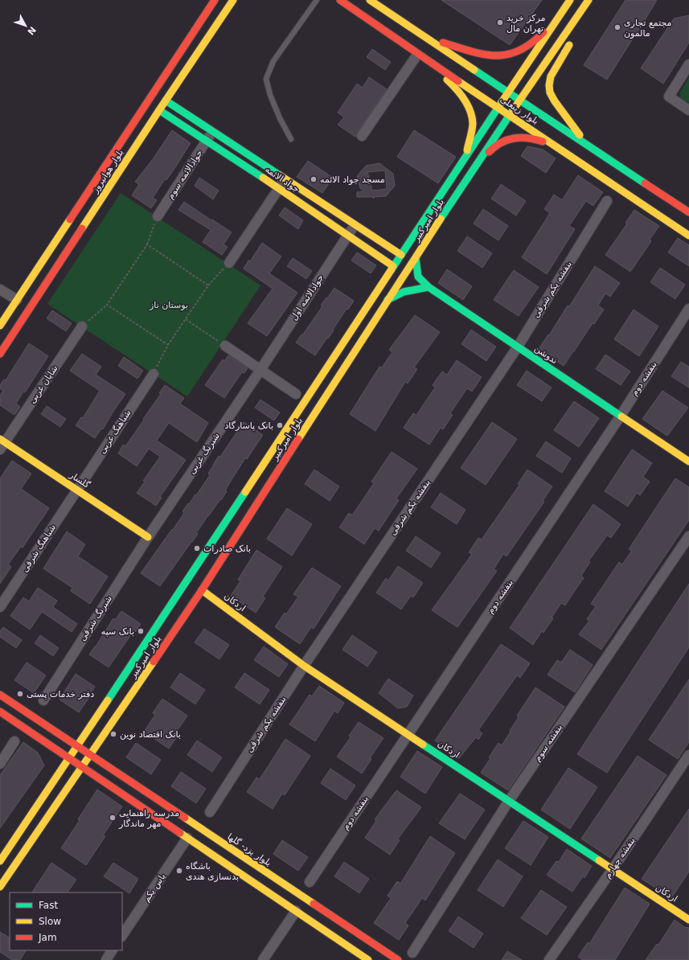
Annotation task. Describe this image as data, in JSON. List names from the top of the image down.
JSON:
{
  "streets": {
    "main road": [
      "بلوار زینعلی",
      "بلوار هوانیروز",
      "جواد الائمه",
      "بلوار امیرکبیر",
      "ندوشن",
      "گلسار",
      "اردکان",
      "بلوار یزد- گلها"
    ],
    "street": [
      "جوادالائمه سوم",
      "بنفشه یکم شرقی",
      "جوادالائمه اول",
      "بنفشه دوم",
      "شایان غربی",
      "شباهنگ غربی",
      "شبرنگ غربی",
      "شباهنگ شرقی",
      "شبرنگ شرقی",
      "بنفشه سوم",
      "بنفشه چهارم",
      "یاس یکم"
    ]
  },
  "crossings": [
    ["بلوار زینعلی", "بلوار امیرکبیر"],
    ["بلوار هوانیروز", "جواد الائمه"],
    ["جوادالائمه سوم", "جواد الائمه"],
    ["جواد الائمه", "بلوار امیرکبیر"],
    ["جواد الائمه", "جوادالائمه اول"],
    ["بلوار امیرکبیر", "ندوشن"],
    ["بلوار امیرکبیر", "اردکان"],
    ["بلوار امیرکبیر", "بلوار یزد- گلها"],
    ["بنفشه یکم شرقی", "ندوشن"],
    ["بنفشه یکم شرقی", "اردکان"],
    ["جوادالائمه اول", "شبرنگ غربی"],
    ["ندوشن", "بنفشه دوم"],
    ["بنفشه دوم", "اردکان"],
    ["شایان غربی", "گلسار"],
    ["شباهنگ غربی", "گلسار"],
    ["شباهنگ غربی", "شباهنگ شرقی"],
    ["شبرنگ غربی", "گلسار"],
    ["شبرنگ غربی", "شبرنگ شرقی"],
    ["گلسار", "شباهنگ شرقی"],
    ["گلسار", "شبرنگ شرقی"],
    ["اردکان", "بنفشه سوم"],
    ["اردکان", "بنفشه چهارم"]
  ],
  "parks": ["بوستان ناز"],
  "places": [
    "مرکز خرید تهران مال",
    "مجتمع تجاری مالمون",
    "مسجد جواد الائمه",
    "بانک پاسارگاد",
    "بانک صادرات",
    "بانک سپه",
    "دفتر خدمات پستی",
    "بانک اقتصاد نوین",
    "مدرسه راهنمایی مهر ماندگار",
    "باشگاه بدنسازی هندی"
  ],
  "legend": ["Fast", "Slow", "Jam"],
  "north": "bottom right"
}
